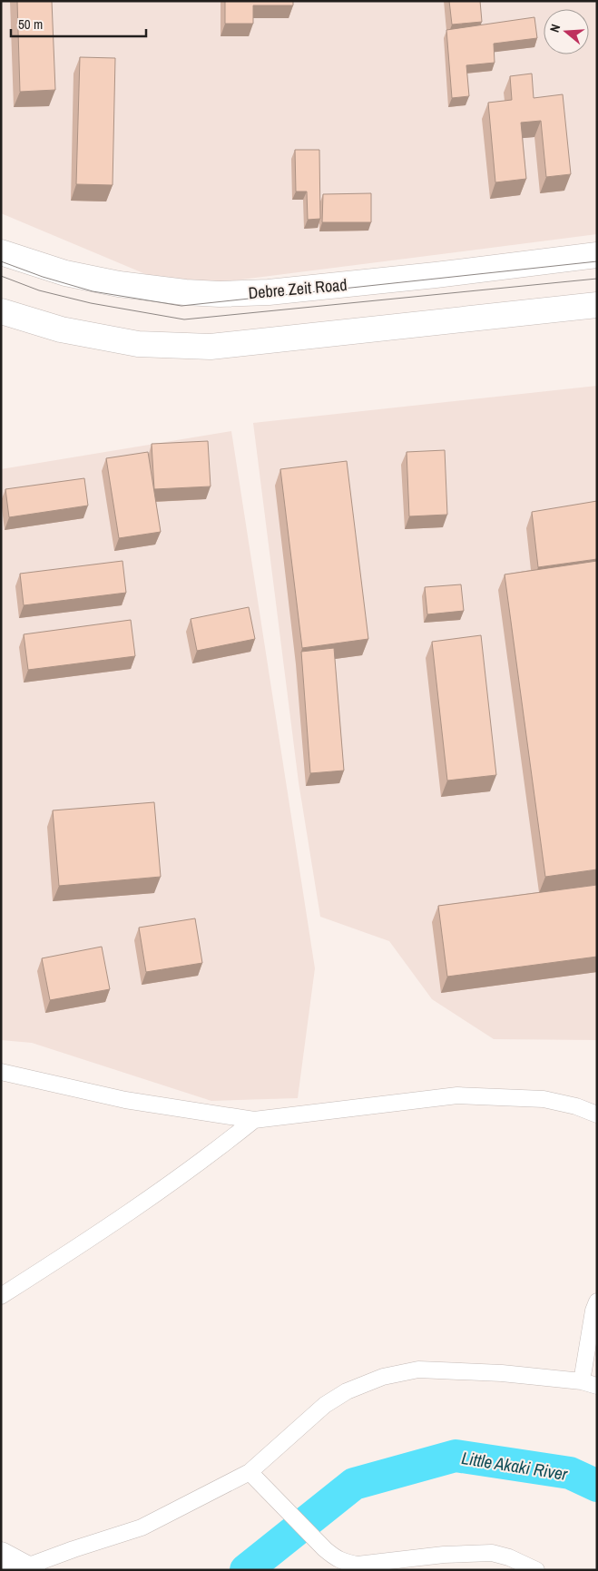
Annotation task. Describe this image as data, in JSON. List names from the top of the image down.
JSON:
{
  "streets": {
    "main road": ["Debre Zeit Road"]
  },
  "water": ["Little Akaki River"],
  "scale_bar": "50 m",
  "north": "left"
}
